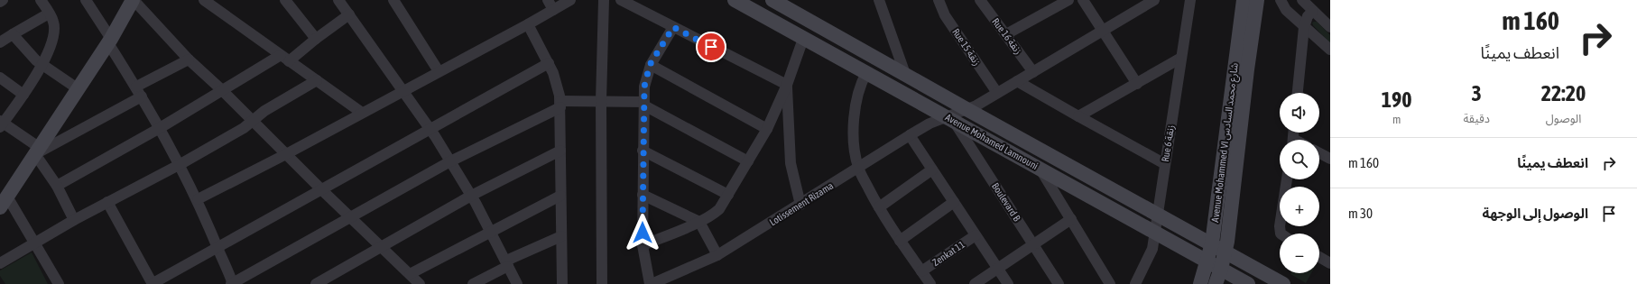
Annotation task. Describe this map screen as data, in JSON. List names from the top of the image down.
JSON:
{
  "streets": {
    "street": [
      "Rue 16 زنقة",
      "Rue 15 زنقة",
      "Avenue Mohamed Lamnouni",
      "Avenue Mohammed VI شارع محمد السادس",
      "Rue 6 زنقة",
      "Boulevard B",
      "Lotissement Rizama",
      "Zenkat 11"
    ]
  },
  "crossings": [
    ["Rue 16 زنقة", "Lotissement Rizama"],
    ["Rue 15 زنقة", "Lotissement Rizama"],
    ["Avenue Mohamed Lamnouni", "Avenue Mohammed VI شارع محمد السادس"],
    ["Avenue Mohamed Lamnouni", "Rue 6 زنقة"],
    ["Avenue Mohamed Lamnouni", "Boulevard B"],
    ["Avenue Mohamed Lamnouni", "Lotissement Rizama"],
    ["Boulevard B", "Lotissement Rizama"]
  ],
  "page": {
    "turn": ["160 m", "انعطف يمينًا"],
    "eta": [
      "22:20",
      "الوصول",
      "3",
      "دقيقة",
      "190",
      "m"
    ],
    "map_buttons": ["+", "−"],
    "list": [
      {
        "name": "انعطف يمينًا",
        "value": "160 m"
      },
      {
        "name": "الوصول إلى الوجهة",
        "value": "30 m"
      }
    ]
  }
}
